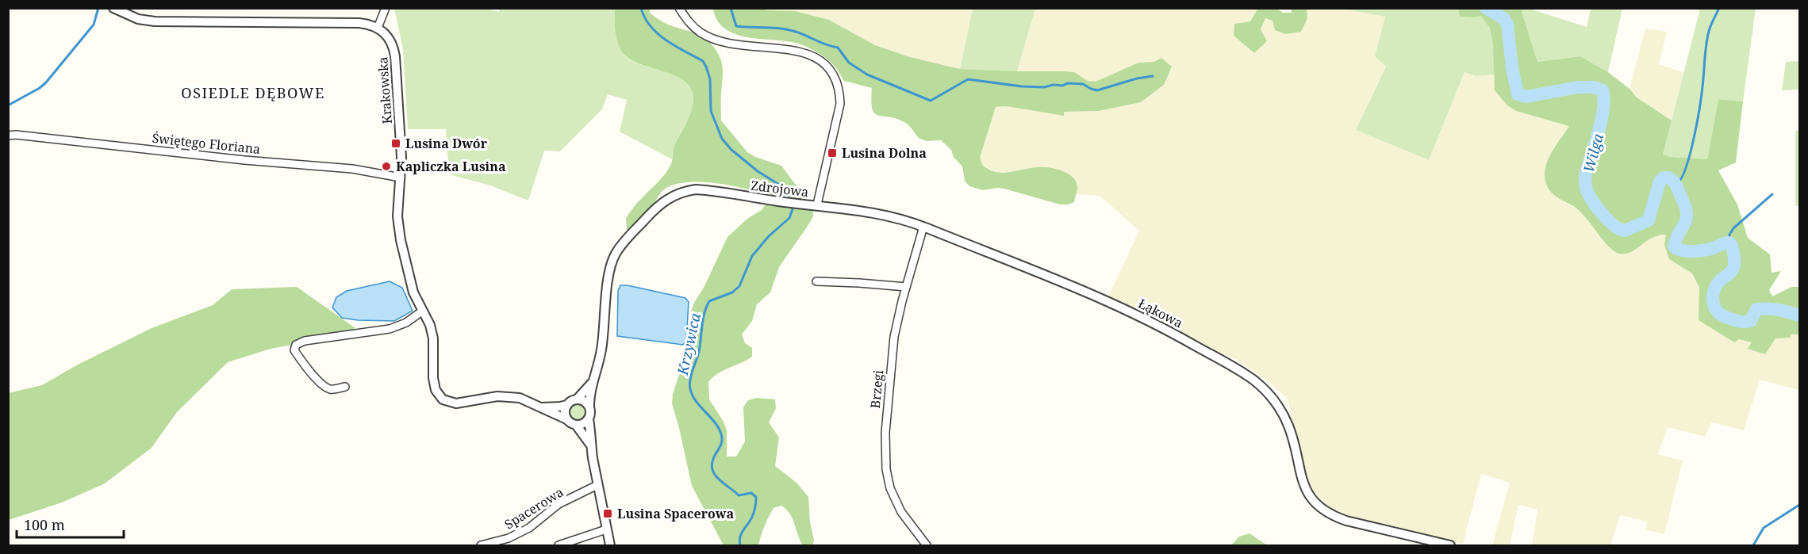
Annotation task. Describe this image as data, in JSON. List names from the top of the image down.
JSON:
{
  "streets": {
    "street": [
      "Krakowska",
      "Świętego Floriana",
      "Zdrojowa",
      "Łąkowa",
      "Brzegi",
      "Spacerowa"
    ]
  },
  "crossings": [
    ["Krakowska", "Świętego Floriana"],
    ["Krakowska", "Zdrojowa"],
    ["Zdrojowa", "Łąkowa"],
    ["Łąkowa", "Brzegi"]
  ],
  "districts": ["OSIEDLE DĘBOWE"],
  "water": ["Wilga", "Krzywica"],
  "places": {
    "transit": ["Lusina Dwór", "Lusina Dolna", "Lusina Spacerowa"],
    "other": ["Kapliczka Lusina"]
  },
  "scale_bar": "100 m"
}
